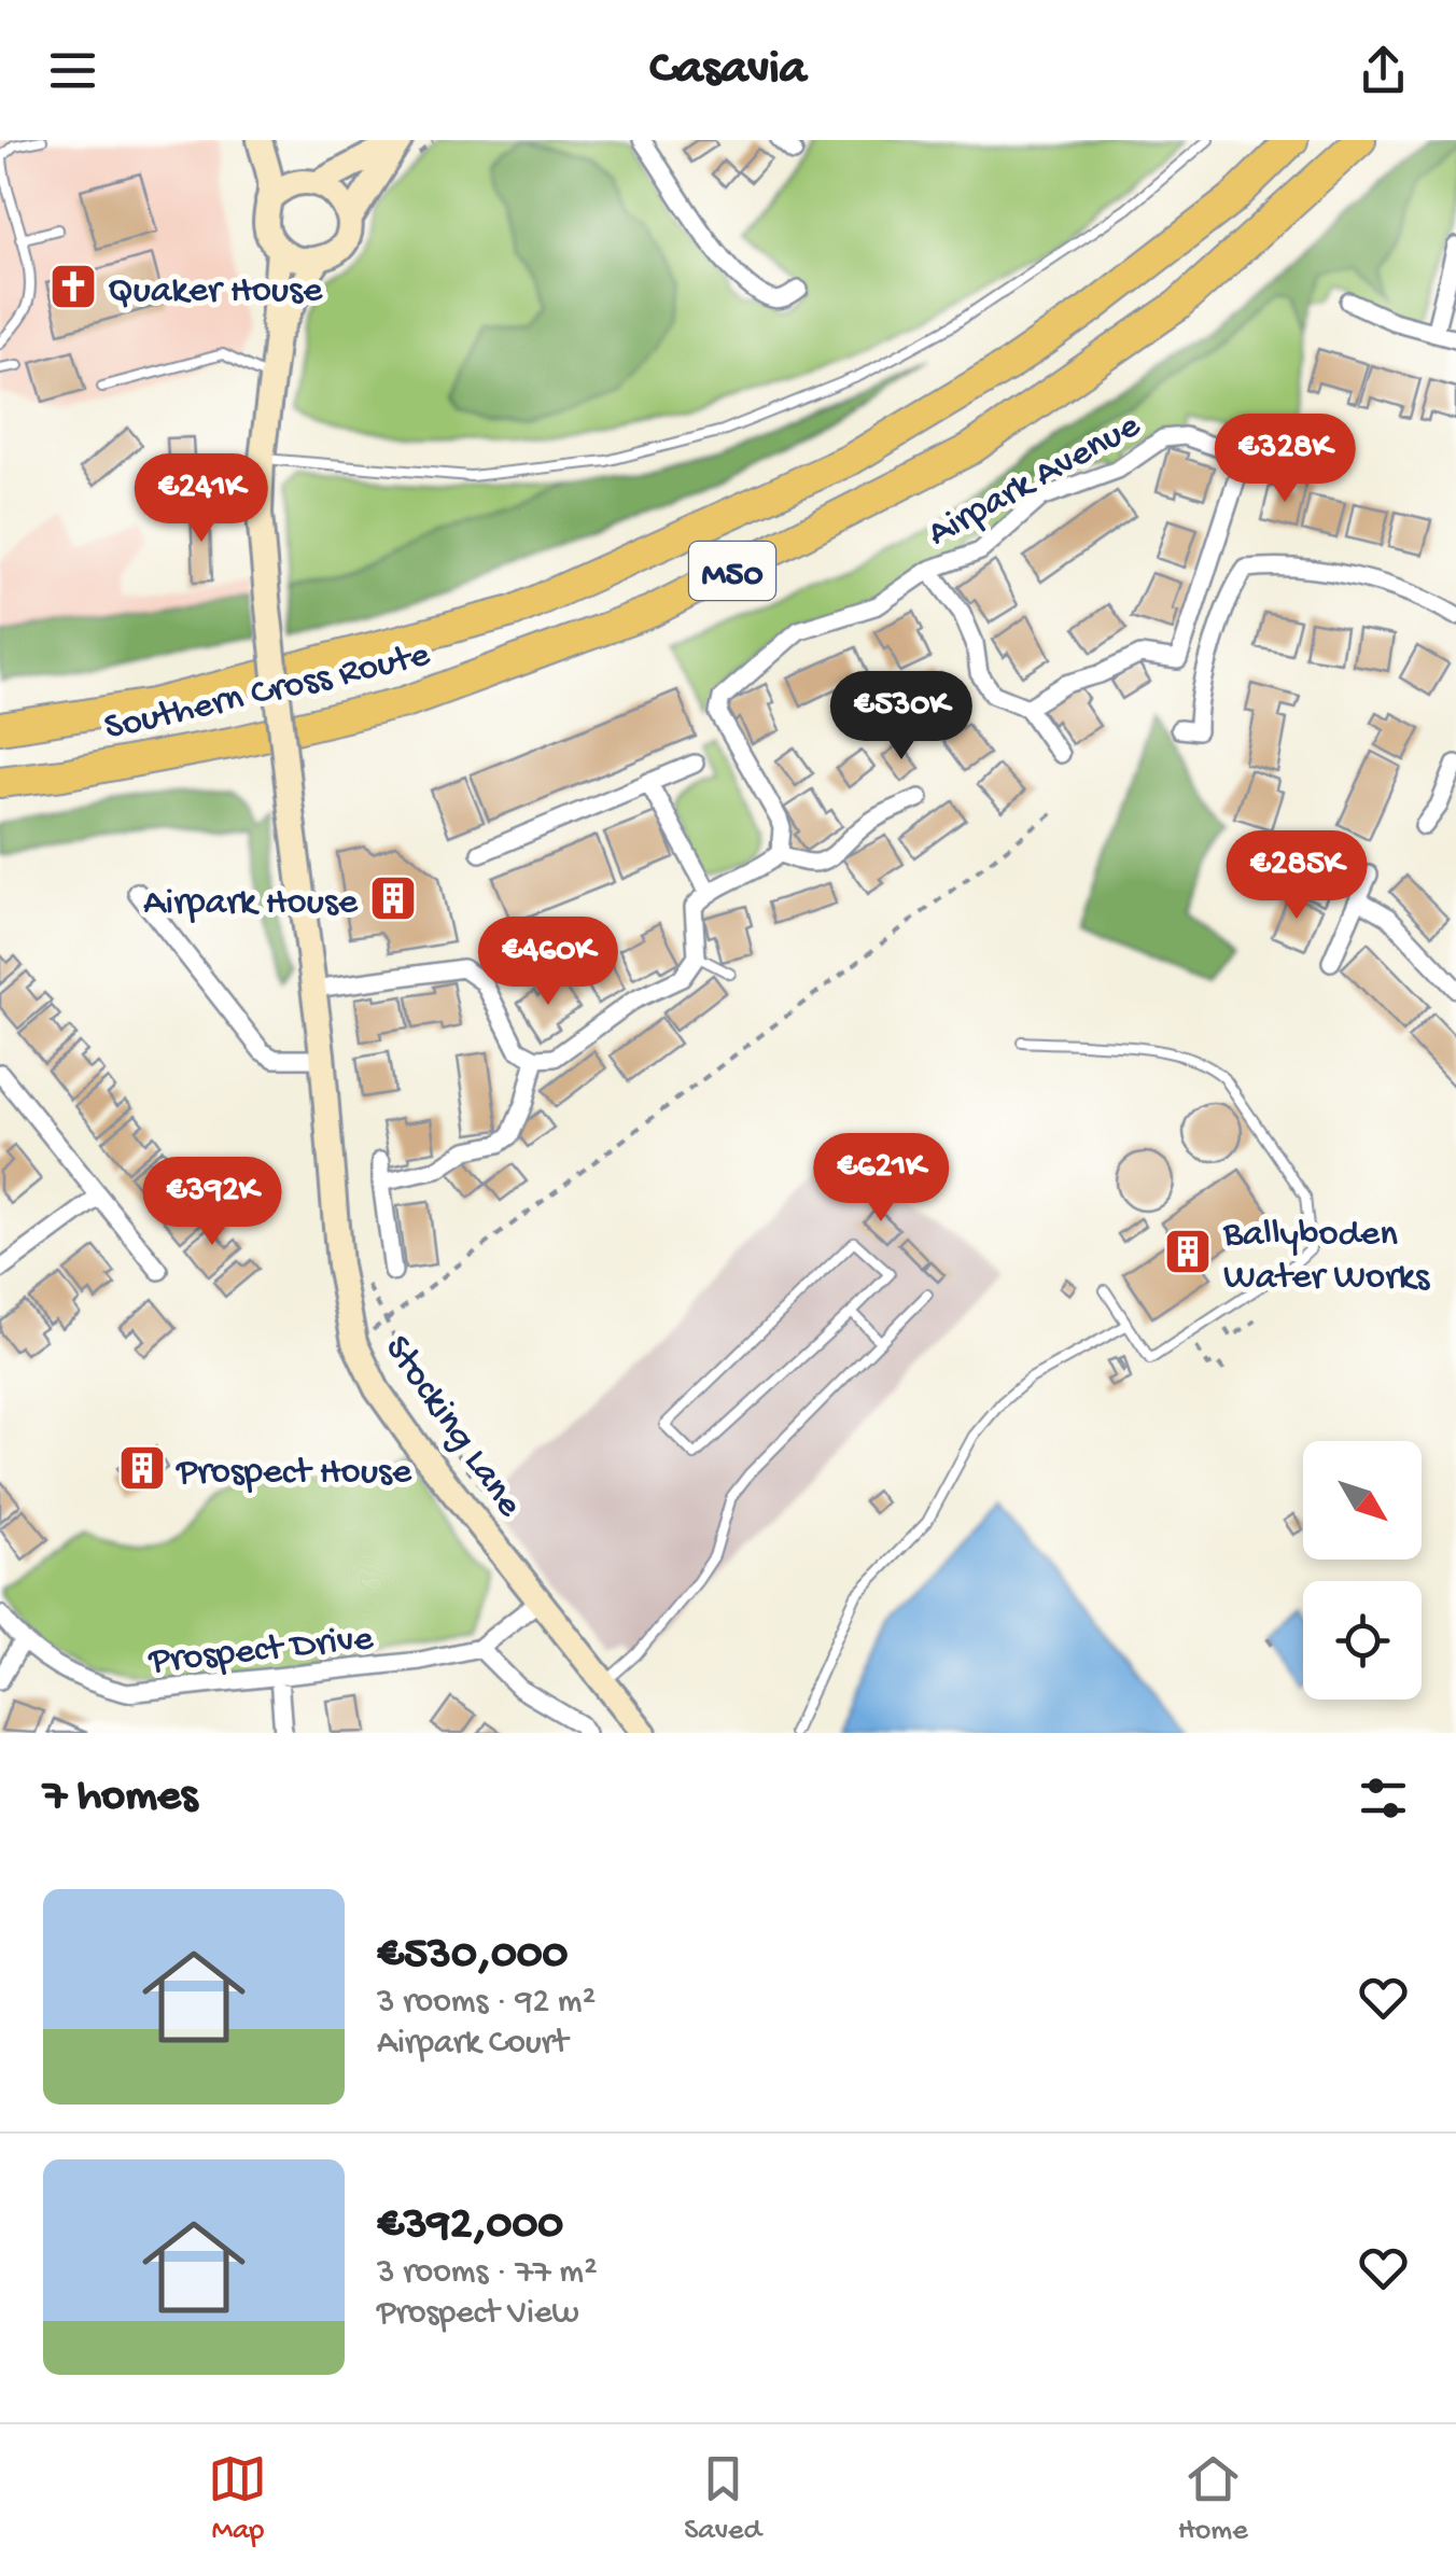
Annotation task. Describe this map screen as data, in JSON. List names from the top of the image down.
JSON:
{
  "streets": {
    "highway": ["M50", "Southern Cross Route"],
    "main road": ["Stocking Lane"],
    "street": ["Airpark Avenue", "Prospect Drive"]
  },
  "crossings": [
    ["Stocking Lane", "Prospect Drive"]
  ],
  "places": {
    "church": ["Quaker House"],
    "building": ["Airpark House", "Ballyboden Water Works", "Prospect House"]
  },
  "north": "bottom right",
  "page": {
    "header": "Casavia",
    "price": [
      "€328K",
      "€241K",
      "€530K",
      "€285K",
      "€460K",
      "€621K",
      "€392K"
    ],
    "heading": "7 homes",
    "list": [
      {
        "name": "€530,000",
        "note": "3 rooms · 92 m² · Airpark Court"
      },
      {
        "name": "€392,000",
        "note": "3 rooms · 77 m² · Prospect View"
      }
    ],
    "tabs": ["Map", "Saved", "Home"]
  }
}
